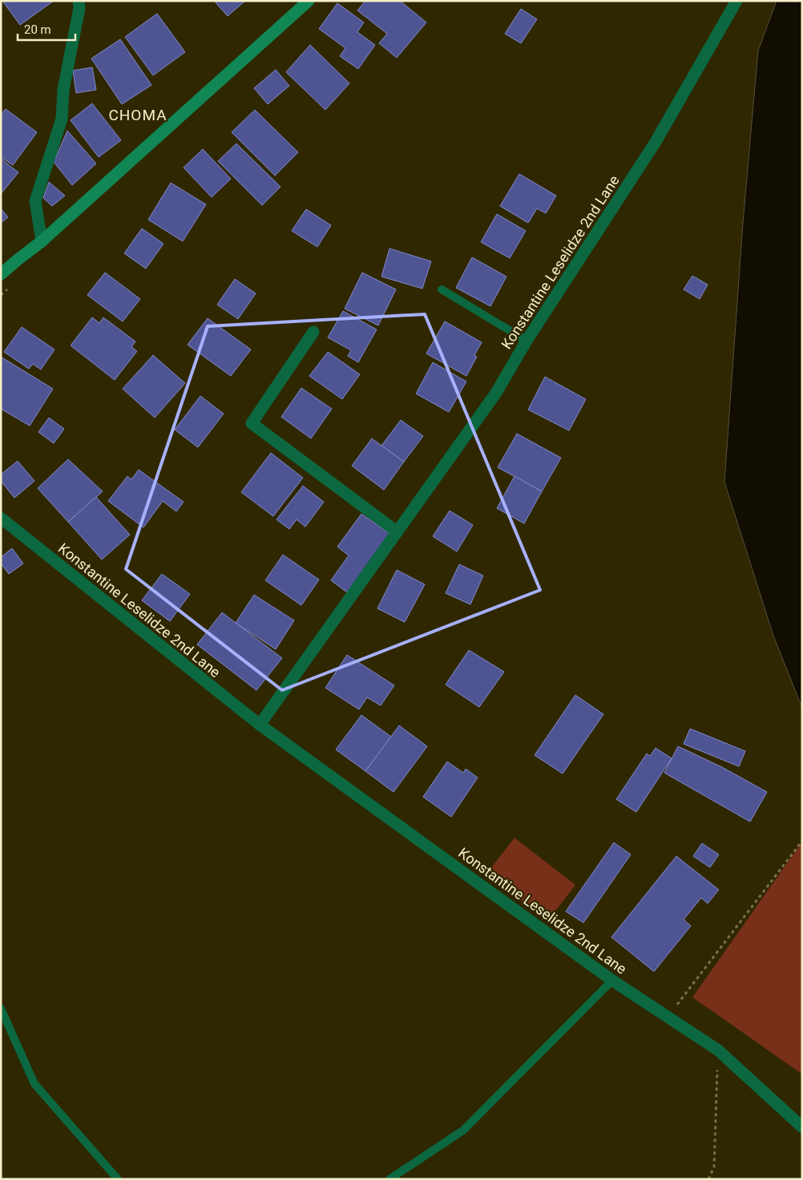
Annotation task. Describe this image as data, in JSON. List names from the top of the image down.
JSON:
{
  "streets": {
    "street": ["Konstantine Leselidze 2nd Lane"]
  },
  "districts": ["CHOMA"],
  "scale_bar": "20 m"
}
